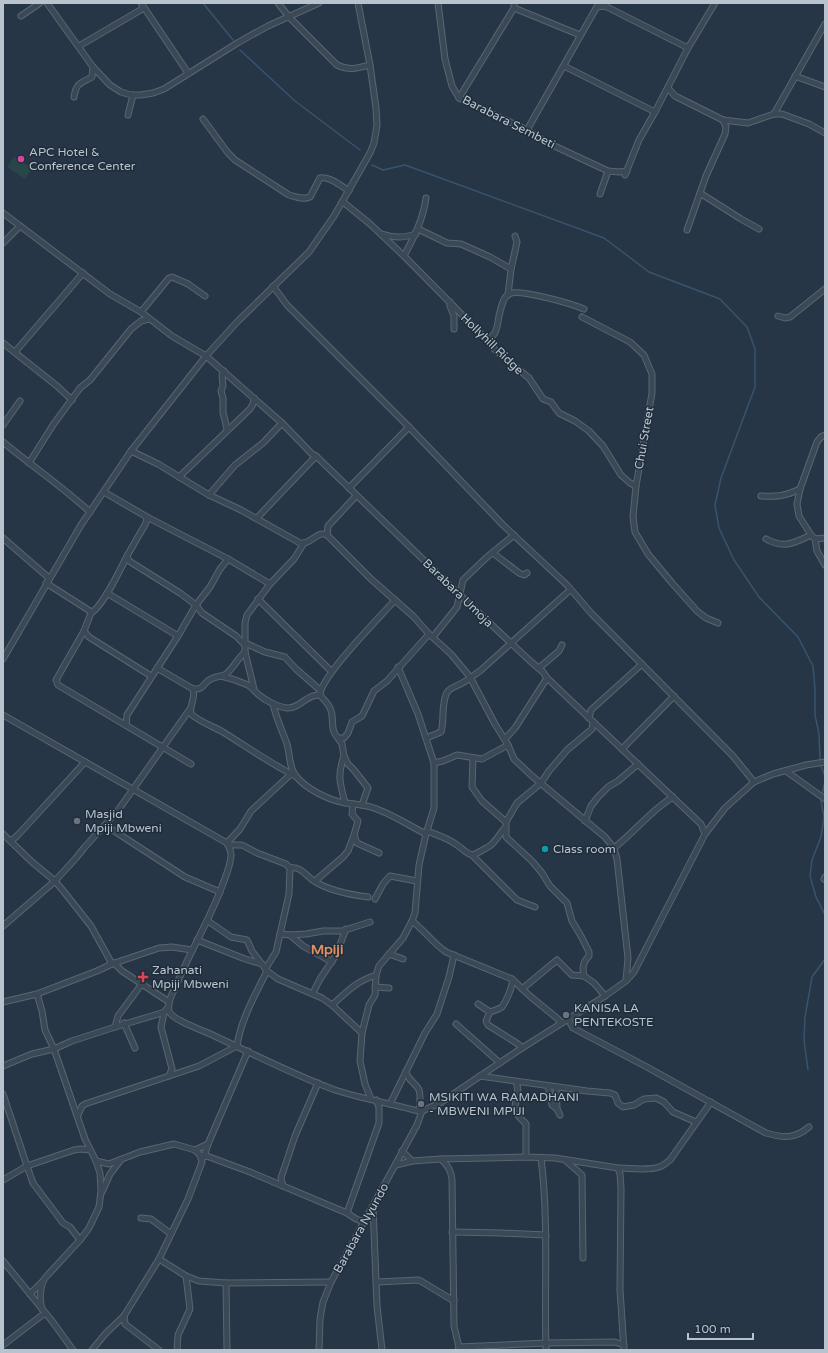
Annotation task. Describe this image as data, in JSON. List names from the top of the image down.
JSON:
{
  "streets": {
    "street": [
      "Barabara Sembeti",
      "Hollyhill Ridge",
      "Chui Street",
      "Barabara Umoja",
      "Barabara Nyundo"
    ]
  },
  "crossings": [
    ["Hollyhill Ridge", "Chui Street"]
  ],
  "districts": ["Mpiji"],
  "places": {
    "other": [
      "APC Hotel & Conference Center",
      "Masjid Mpiji Mbweni",
      "Class room",
      "KANISA LA PENTEKOSTE",
      "MSIKITI WA RAMADHANI - MBWENI MPIJI"
    ],
    "health": ["Zahanati Mpiji Mbweni"]
  },
  "scale_bar": "100 m"
}
